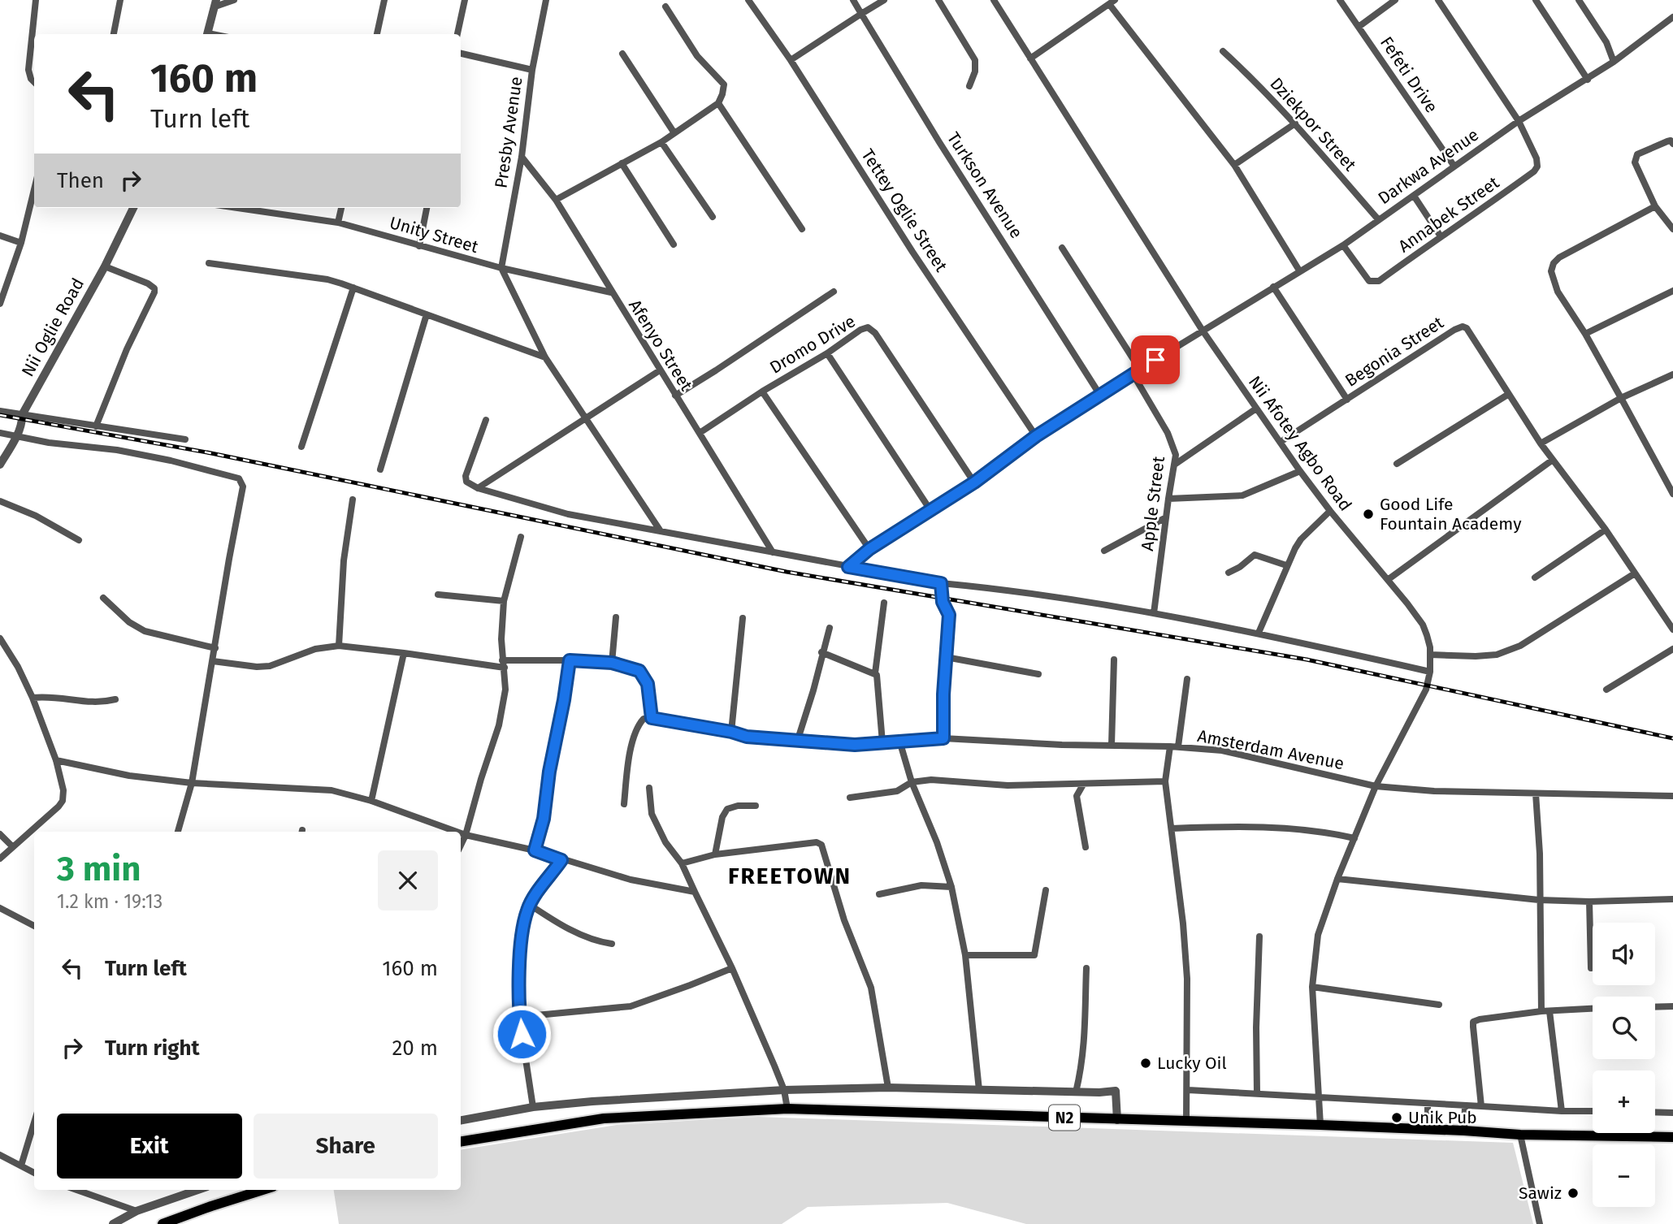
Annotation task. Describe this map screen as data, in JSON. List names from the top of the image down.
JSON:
{
  "streets": {
    "highway": ["N2"],
    "street": [
      "Fefeti Drive",
      "Dziekpor Street",
      "Presby Avenue",
      "Darkwa Avenue",
      "Turkson Avenue",
      "Tettey Oglie Street",
      "Annabek Street",
      "Unity Street",
      "Nii Oglie Road",
      "Dromo Drive",
      "Afenyo Street",
      "Begonia Street",
      "Nii Afotey Agbo Road",
      "Apple Street",
      "Amsterdam Avenue"
    ]
  },
  "crossings": [
    ["Fefeti Drive", "Darkwa Avenue"],
    ["Dziekpor Street", "Darkwa Avenue"],
    ["Presby Avenue", "Unity Street"],
    ["Presby Avenue", "Afenyo Street"],
    ["Darkwa Avenue", "Turkson Avenue"],
    ["Darkwa Avenue", "Tettey Oglie Street"],
    ["Darkwa Avenue", "Annabek Street"],
    ["Darkwa Avenue", "Dromo Drive"],
    ["Darkwa Avenue", "Nii Afotey Agbo Road"],
    ["Darkwa Avenue", "Apple Street"],
    ["Unity Street", "Afenyo Street"],
    ["Dromo Drive", "Afenyo Street"],
    ["Begonia Street", "Nii Afotey Agbo Road"],
    ["Nii Afotey Agbo Road", "Amsterdam Avenue"],
    ["Nii Afotey Agbo Road", "N2"]
  ],
  "districts": ["FREETOWN"],
  "places": [
    "Good Life Fountain Academy",
    "Lucky Oil",
    "Unik Pub",
    "Sawiz"
  ],
  "page": {
    "turn": ["160 m", "Turn left"],
    "then": "Then",
    "heading": ["3 min", "1.2 km · 19:13"],
    "map_buttons": ["+", "−"],
    "list": [
      {
        "name": "Turn left",
        "value": "160 m"
      },
      {
        "name": "Turn right",
        "value": "20 m"
      }
    ],
    "buttons": ["Exit", "Share"]
  }
}
